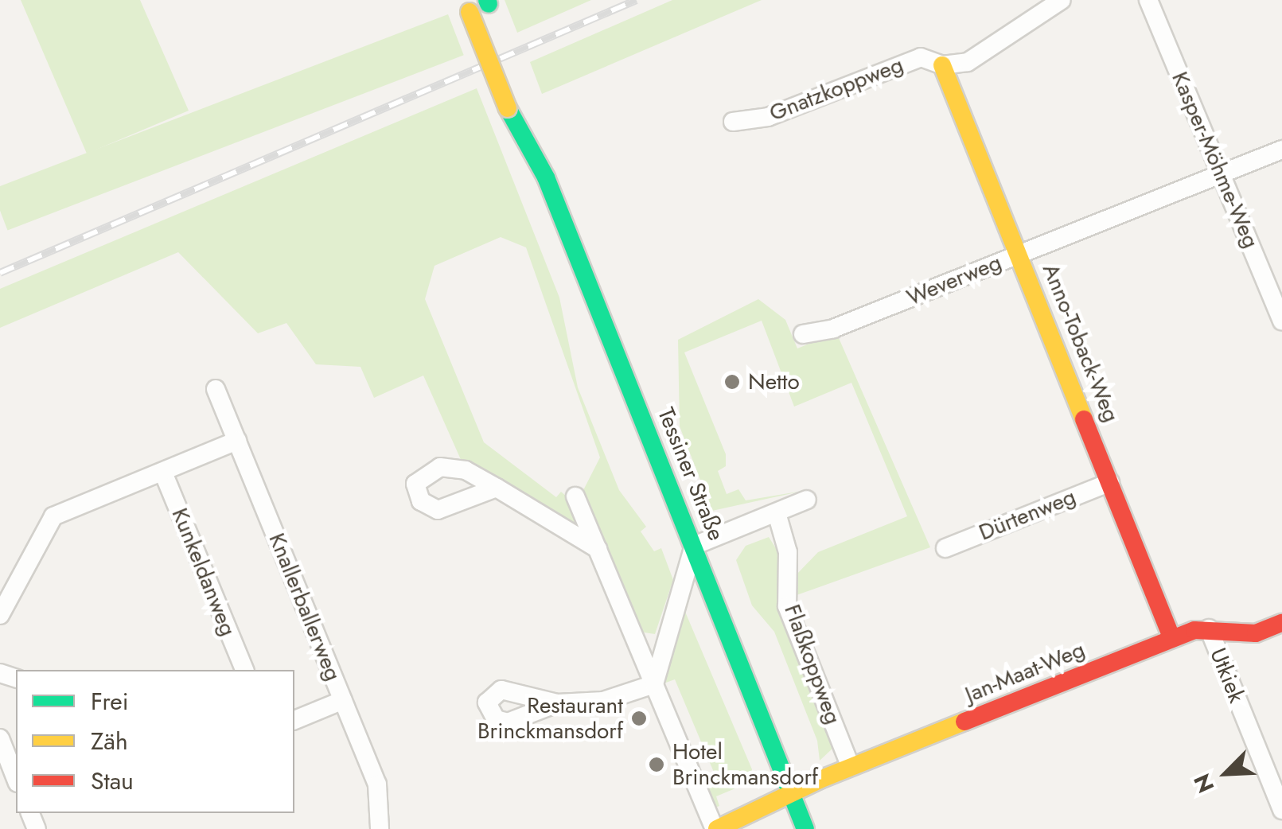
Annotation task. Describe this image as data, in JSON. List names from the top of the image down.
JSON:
{
  "streets": {
    "street": [
      "Gnatzkoppweg",
      "Kasper-Möhme-Weg",
      "Weverweg",
      "Anno-Toback-Weg",
      "Tessiner Straße",
      "Dürtenweg",
      "Kunkeldanweg",
      "Knallerballerweg",
      "Flaßkoppweg",
      "Jan-Maat-Weg",
      "Utkiek"
    ]
  },
  "crossings": [
    ["Gnatzkoppweg", "Anno-Toback-Weg"],
    ["Kasper-Möhme-Weg", "Weverweg"],
    ["Weverweg", "Anno-Toback-Weg"],
    ["Anno-Toback-Weg", "Dürtenweg"],
    ["Anno-Toback-Weg", "Jan-Maat-Weg"],
    ["Tessiner Straße", "Jan-Maat-Weg"],
    ["Flaßkoppweg", "Jan-Maat-Weg"],
    ["Jan-Maat-Weg", "Utkiek"]
  ],
  "places": ["Netto", "Restaurant Brinckmansdorf", "Hotel Brinckmansdorf"],
  "legend": ["Frei", "Zäh", "Stau"],
  "north": "bottom left"
}
